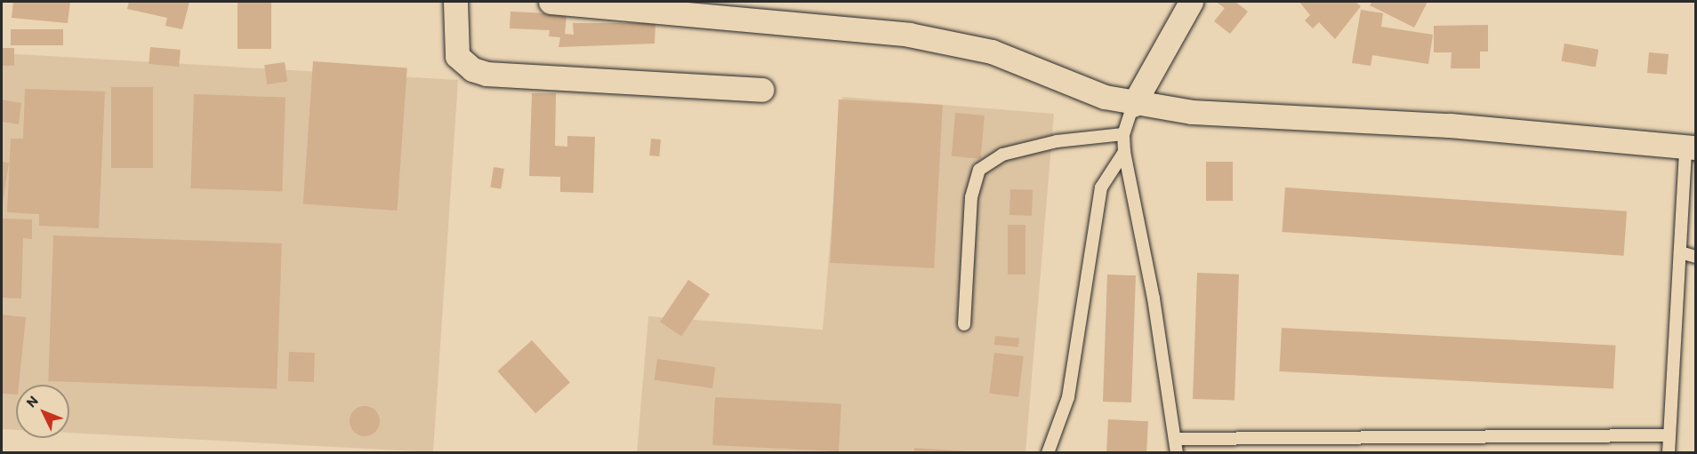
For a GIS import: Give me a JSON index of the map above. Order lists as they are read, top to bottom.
{
  "north": "top left"
}
